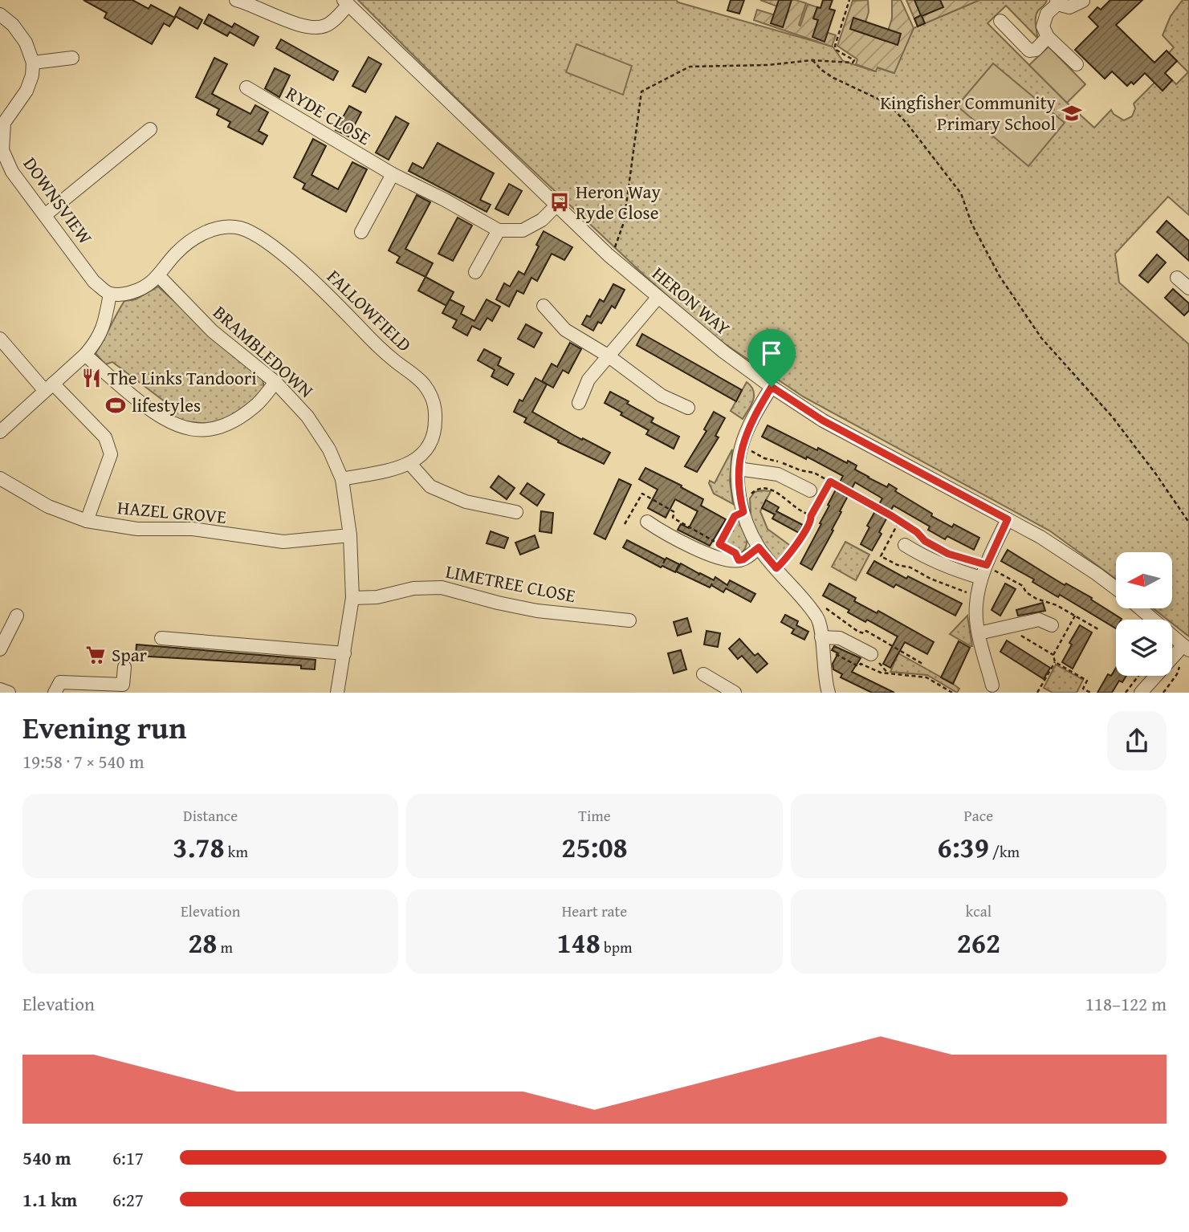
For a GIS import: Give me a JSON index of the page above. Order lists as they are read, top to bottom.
{
  "streets": {
    "street": [
      "RYDE CLOSE",
      "DOWNSVIEW",
      "HERON WAY",
      "FALLOWFIELD",
      "BRAMBLEDOWN",
      "HAZEL GROVE",
      "LIMETREE CLOSE"
    ]
  },
  "crossings": [
    ["FALLOWFIELD", "BRAMBLEDOWN"],
    ["BRAMBLEDOWN", "HAZEL GROVE"],
    ["BRAMBLEDOWN", "LIMETREE CLOSE"]
  ],
  "places": {
    "school or university": ["Kingfisher Community Primary School"],
    "bus stop": ["Heron Way Ryde Close"],
    "restaurant": ["The Links Tandoori"],
    "sports": ["lifestyles"],
    "supermarket": ["Spar"]
  },
  "north": "left",
  "page": {
    "heading": ["Evening run", "19:58 · 7 × 540 m"],
    "stats": [
      ["Distance", "3.78 km"],
      ["Time", "25:08"],
      ["Pace", "6:39 /km"],
      ["Elevation", "28 m"],
      ["Heart rate", "148 bpm"],
      ["kcal", "262"]
    ],
    "chart": ["Elevation", "118–122 m"],
    "list": [
      {
        "name": "540 m",
        "note": "6:17"
      },
      {
        "name": "1.1 km",
        "note": "6:27"
      }
    ]
  }
}
